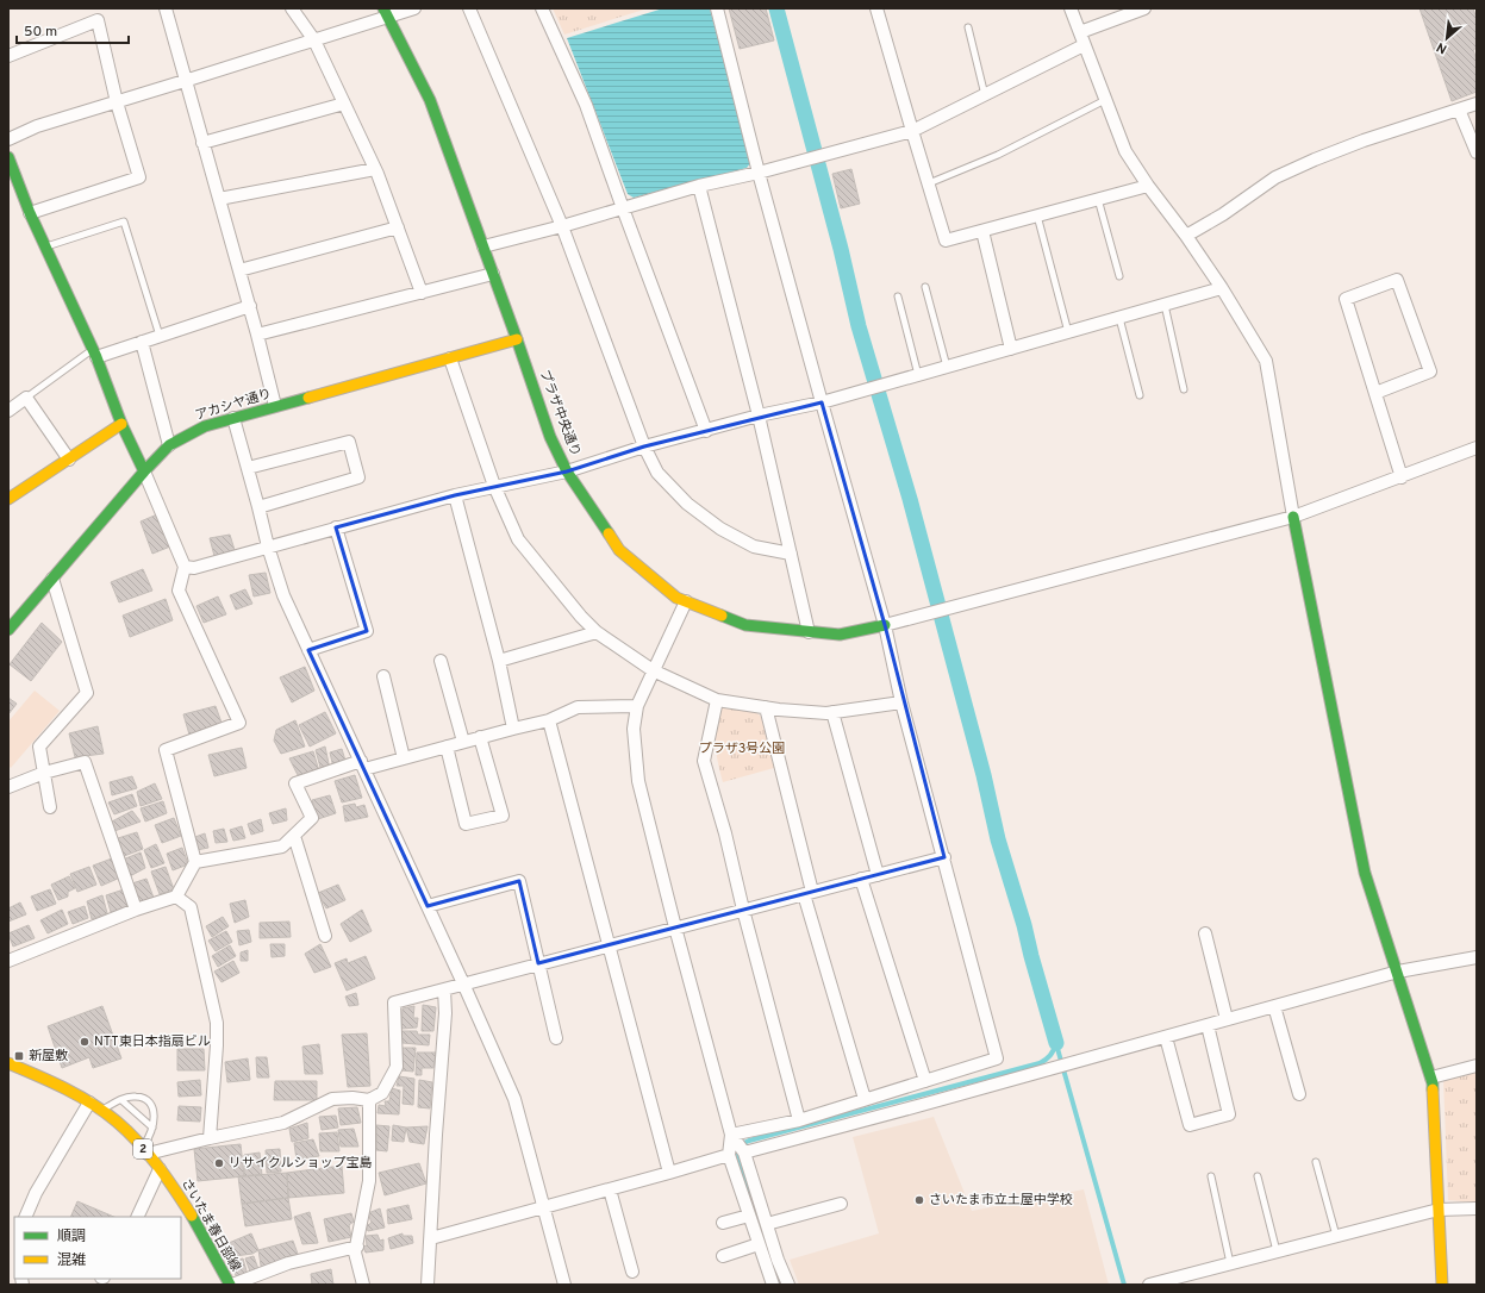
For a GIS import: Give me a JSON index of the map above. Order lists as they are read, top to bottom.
{
  "streets": {
    "street": [
      "アカシヤ通り",
      "プラザ中央通り",
      "2",
      "さいたま春日部線"
    ]
  },
  "crossings": [
    ["アカシヤ通り", "プラザ中央通り"]
  ],
  "parks": ["プラザ3号公園"],
  "places": {
    "other": ["NTT東日本指扇ビル", "リサイクルショップ宝島", "さいたま市立土屋中学校"],
    "transit": ["新屋敷"]
  },
  "legend": ["順調", "混雑"],
  "scale_bar": "50 m",
  "north": "bottom left"
}
